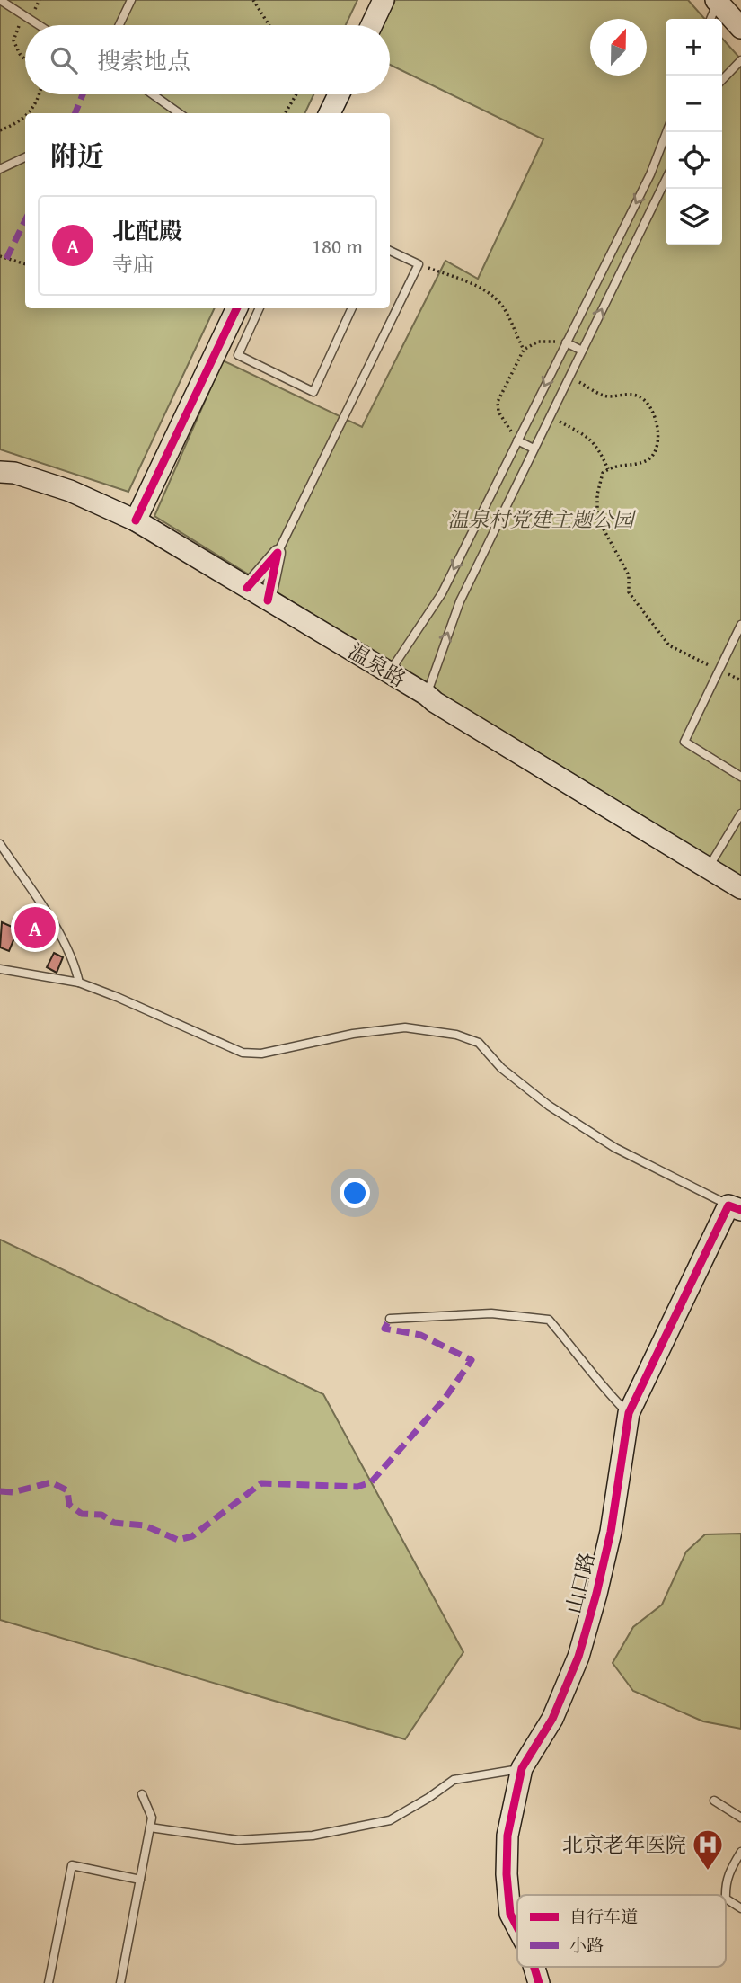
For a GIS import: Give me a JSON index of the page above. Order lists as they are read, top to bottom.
{
  "streets": {
    "street": ["温泉路", "山口路"]
  },
  "parks": ["温泉村党建主题公园"],
  "places": {
    "hospital": ["北京老年医院"]
  },
  "legend": ["自行车道", "小路"],
  "north": "top",
  "page": {
    "map_buttons": ["+", "−"],
    "search": "搜索地点",
    "heading": "附近",
    "list": [
      {
        "mark": "A",
        "name": "北配殿",
        "note": "寺庙",
        "value": "180 m"
      }
    ],
    "pins": "A"
  }
}
